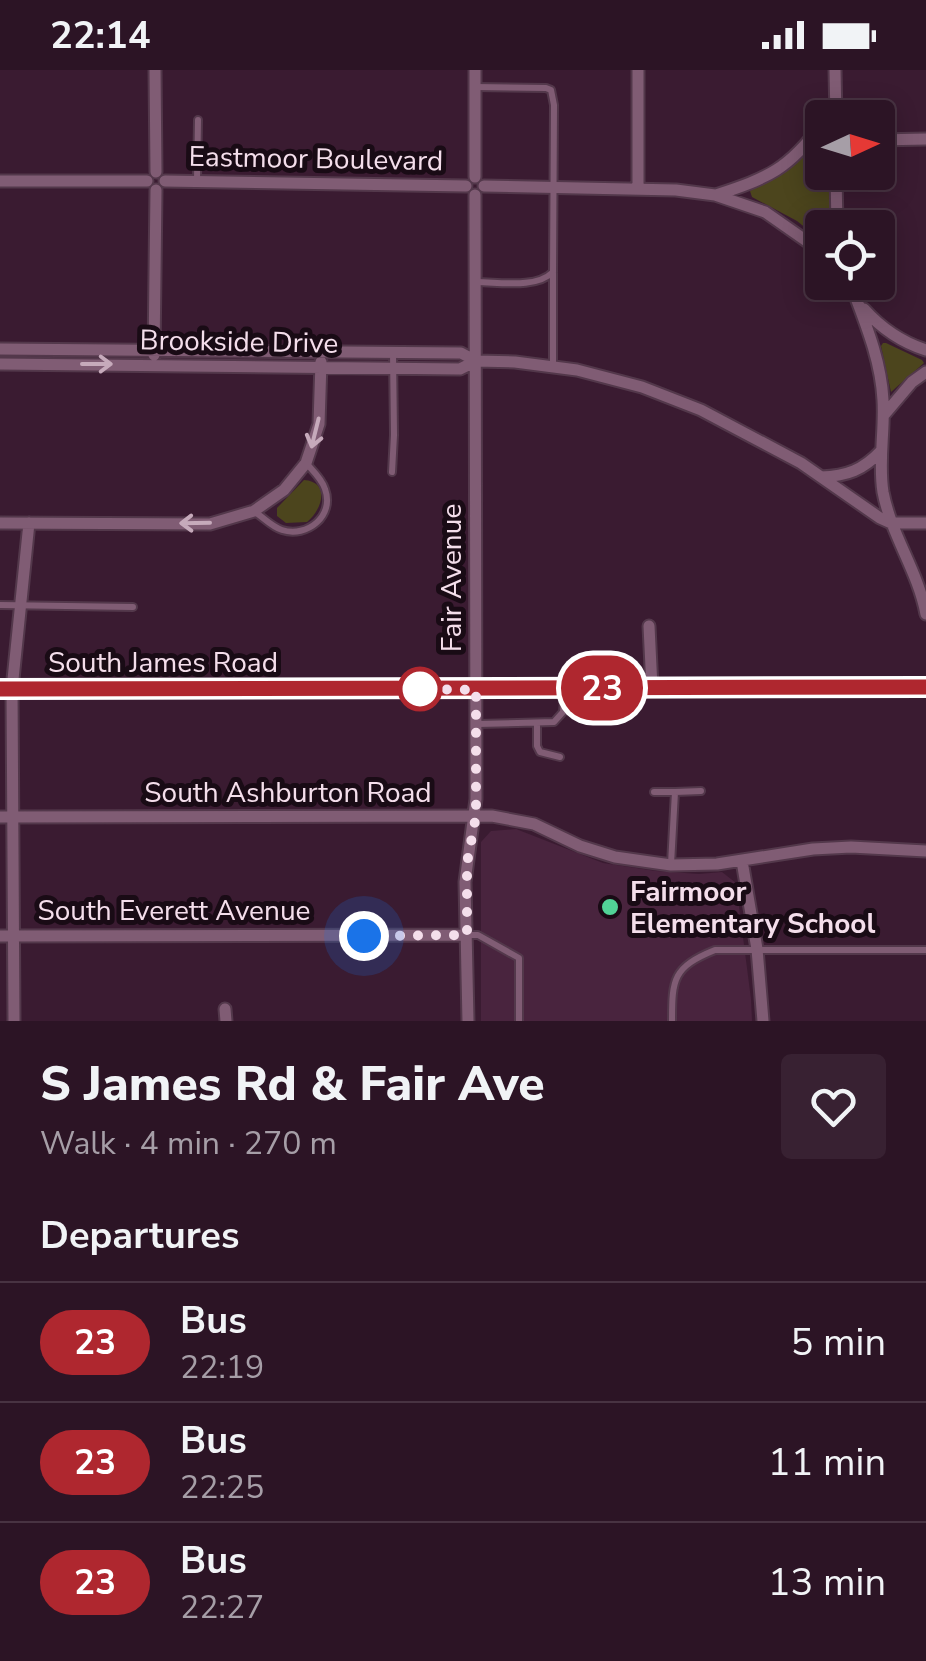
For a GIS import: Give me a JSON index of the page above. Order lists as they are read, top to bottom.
{
  "streets": {
    "main road": ["South James Road"],
    "street": [
      "Eastmoor Boulevard",
      "Brookside Drive",
      "Fair Avenue",
      "South Ashburton Road",
      "South Everett Avenue"
    ]
  },
  "crossings": [
    ["Eastmoor Boulevard", "Fair Avenue"],
    ["Brookside Drive", "Fair Avenue"],
    ["Fair Avenue", "South James Road"],
    ["Fair Avenue", "South Ashburton Road"],
    ["Fair Avenue", "South Everett Avenue"]
  ],
  "places": ["Fairmoor Elementary School"],
  "lines": ["bus line 23"],
  "north": "right",
  "page": {
    "status": "22:14",
    "on_map": "23",
    "heading": [
      ["S James Rd & Fair Ave", "Walk · 4 min · 270 m"],
      "Departures"
    ],
    "list": [
      {
        "mark": "23",
        "name": "Bus",
        "note": "22:19",
        "value": "5 min"
      },
      {
        "mark": "23",
        "name": "Bus",
        "note": "22:25",
        "value": "11 min"
      },
      {
        "mark": "23",
        "name": "Bus",
        "note": "22:27",
        "value": "13 min"
      }
    ]
  }
}
